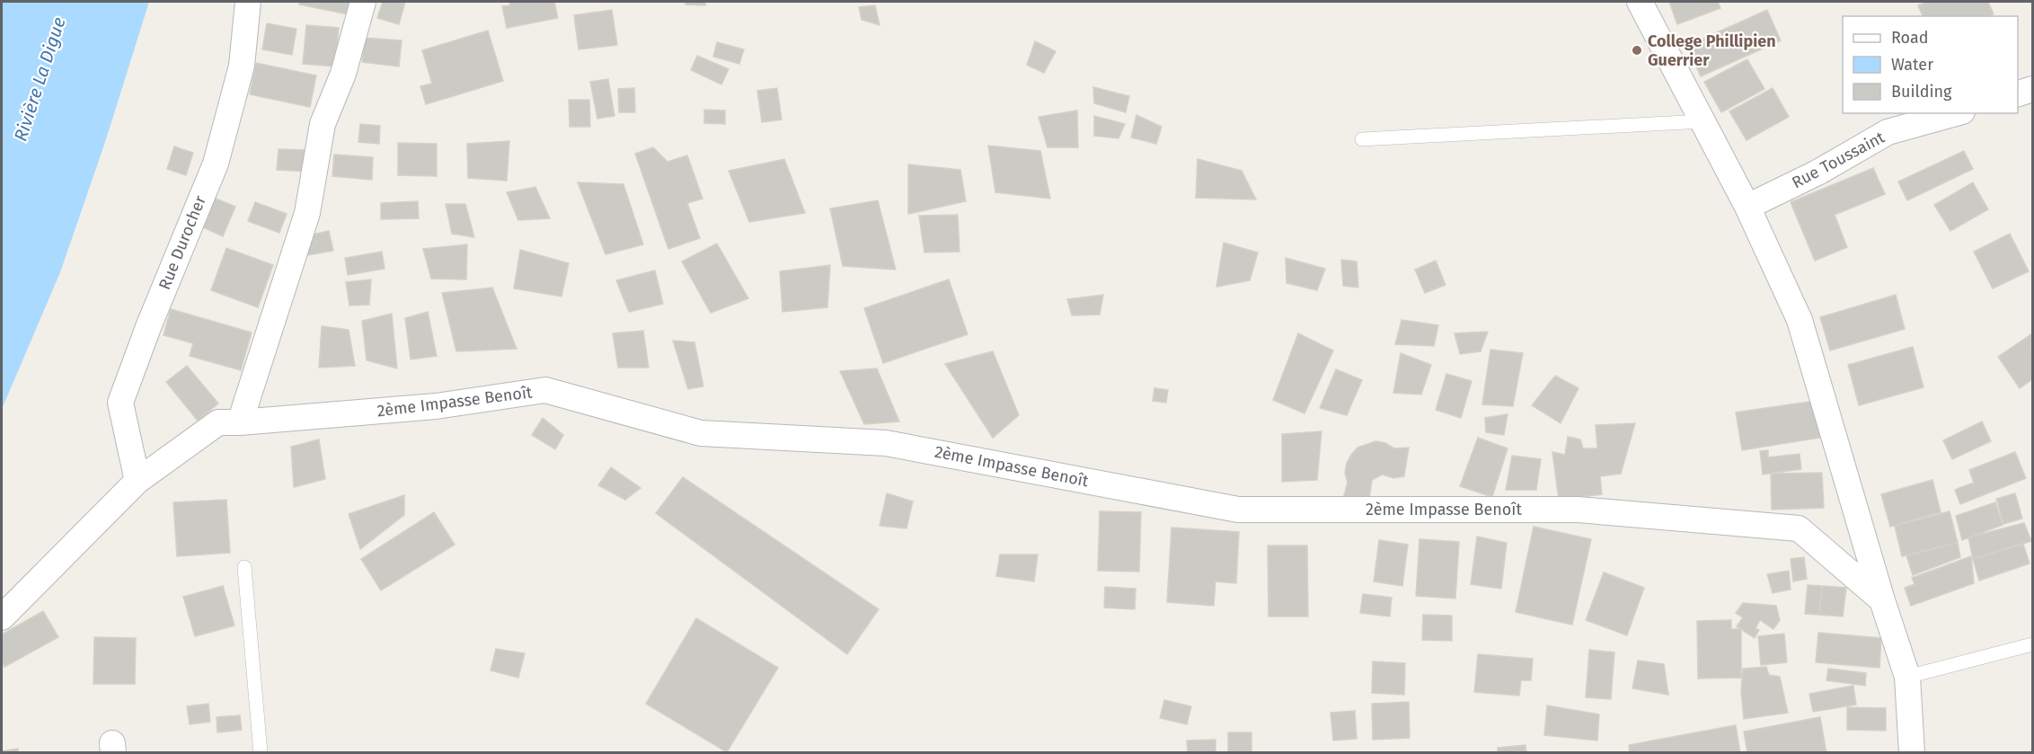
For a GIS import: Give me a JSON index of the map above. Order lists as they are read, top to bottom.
{
  "streets": {
    "street": ["Rue Toussaint", "Rue Durocher", "2ème Impasse Benoît"]
  },
  "crossings": [
    ["Rue Durocher", "2ème Impasse Benoît"]
  ],
  "water": ["Rivière La Digue"],
  "places": ["College Phillipien Guerrier"],
  "legend": ["Road", "Water", "Building"]
}
